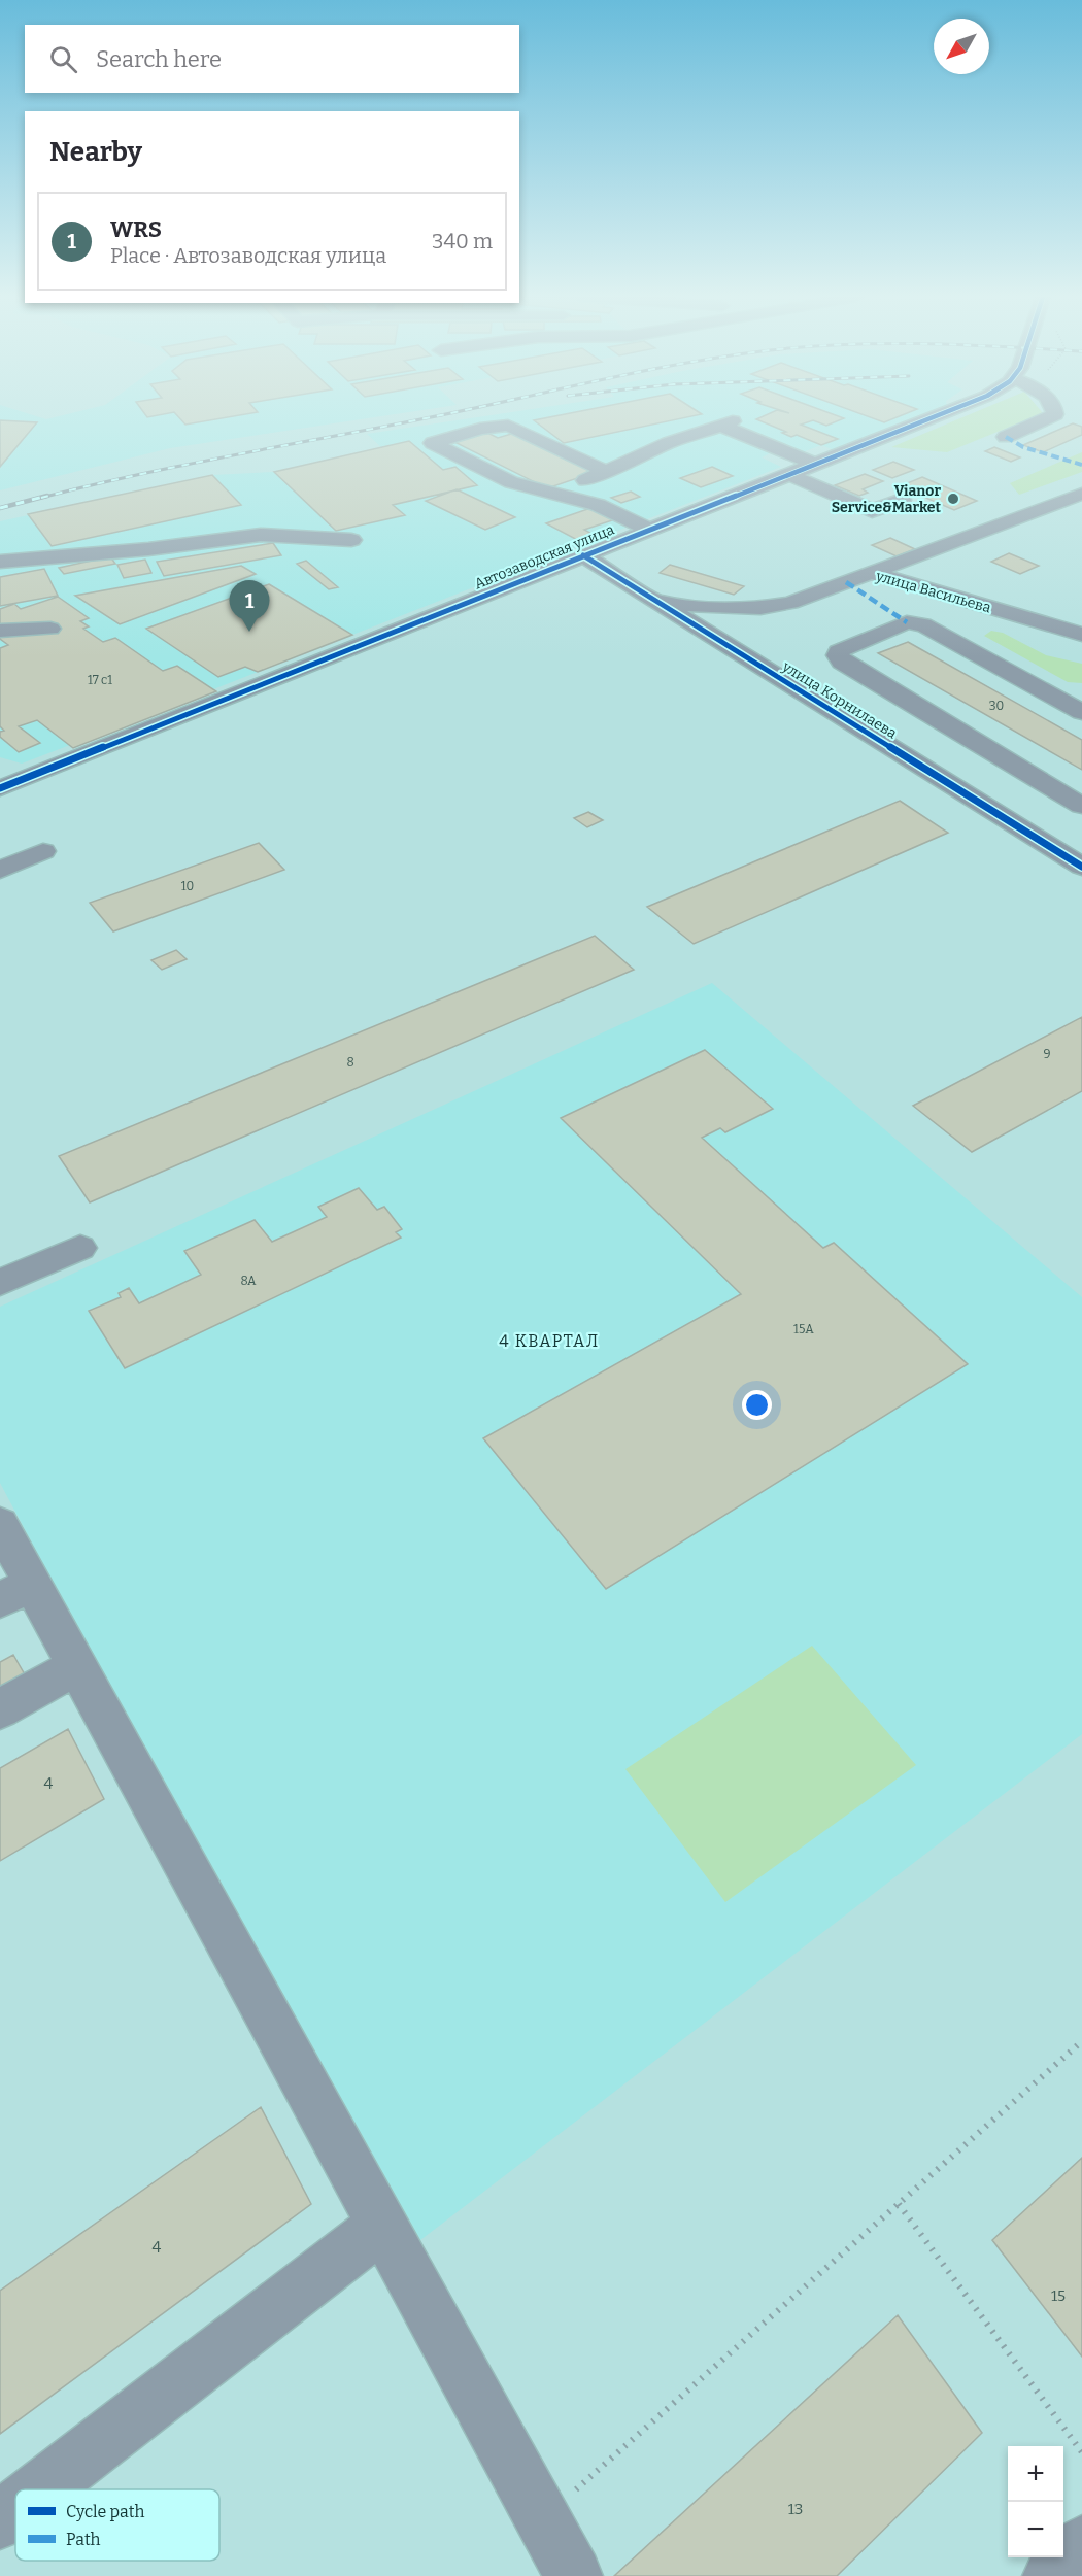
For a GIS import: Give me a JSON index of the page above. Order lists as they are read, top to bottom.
{
  "streets": {
    "street": ["Автозаводская улица", "улица Васильева", "улица Корнилаева"]
  },
  "crossings": [
    ["Автозаводская улица", "улица Корнилаева"],
    ["улица Васильева", "улица Корнилаева"]
  ],
  "districts": ["4 КВАРТАЛ"],
  "places": ["Vianor Service&Market"],
  "house_numbers": [
    "17 с1",
    "30",
    "10",
    "9",
    "8",
    "8А",
    "15А",
    "4",
    "4",
    "15",
    "13"
  ],
  "legend": ["Cycle path", "Path"],
  "north": "bottom left",
  "page": {
    "search": "Search here",
    "heading": "Nearby",
    "list": [
      {
        "mark": "1",
        "name": "WRS",
        "note": "Place · Автозаводская улица",
        "value": "340 m"
      }
    ],
    "pins": "1",
    "map_buttons": ["+", "−"]
  }
}
